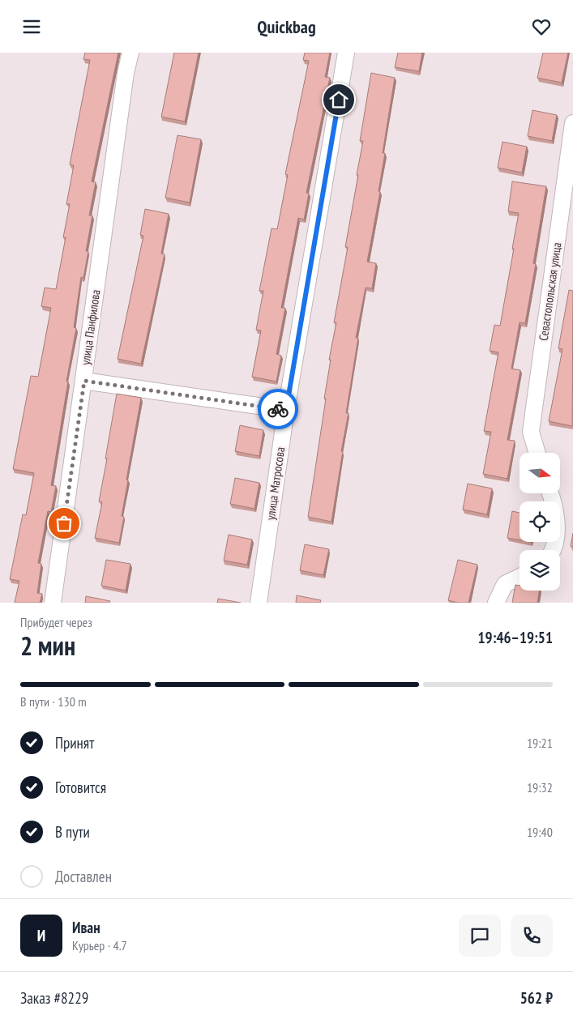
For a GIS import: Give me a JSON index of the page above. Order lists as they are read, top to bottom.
{
  "streets": {
    "street": ["Севастопольская улица", "улица Панфилова", "улица Матросова"]
  },
  "north": "right",
  "page": {
    "header": "Quickbag",
    "heading": ["2 мин", "Прибудет через", "19:46–19:51"],
    "panel": [
      "Иван",
      "Курьер · 4.7",
      "Заказ #8229",
      "562 ₽"
    ],
    "bar": "В пути · 130 m",
    "list": [
      ["Принят", "19:21"],
      ["Готовится", "19:32"],
      ["В пути", "19:40"],
      "Доставлен"
    ],
    "round": "И"
  }
}
